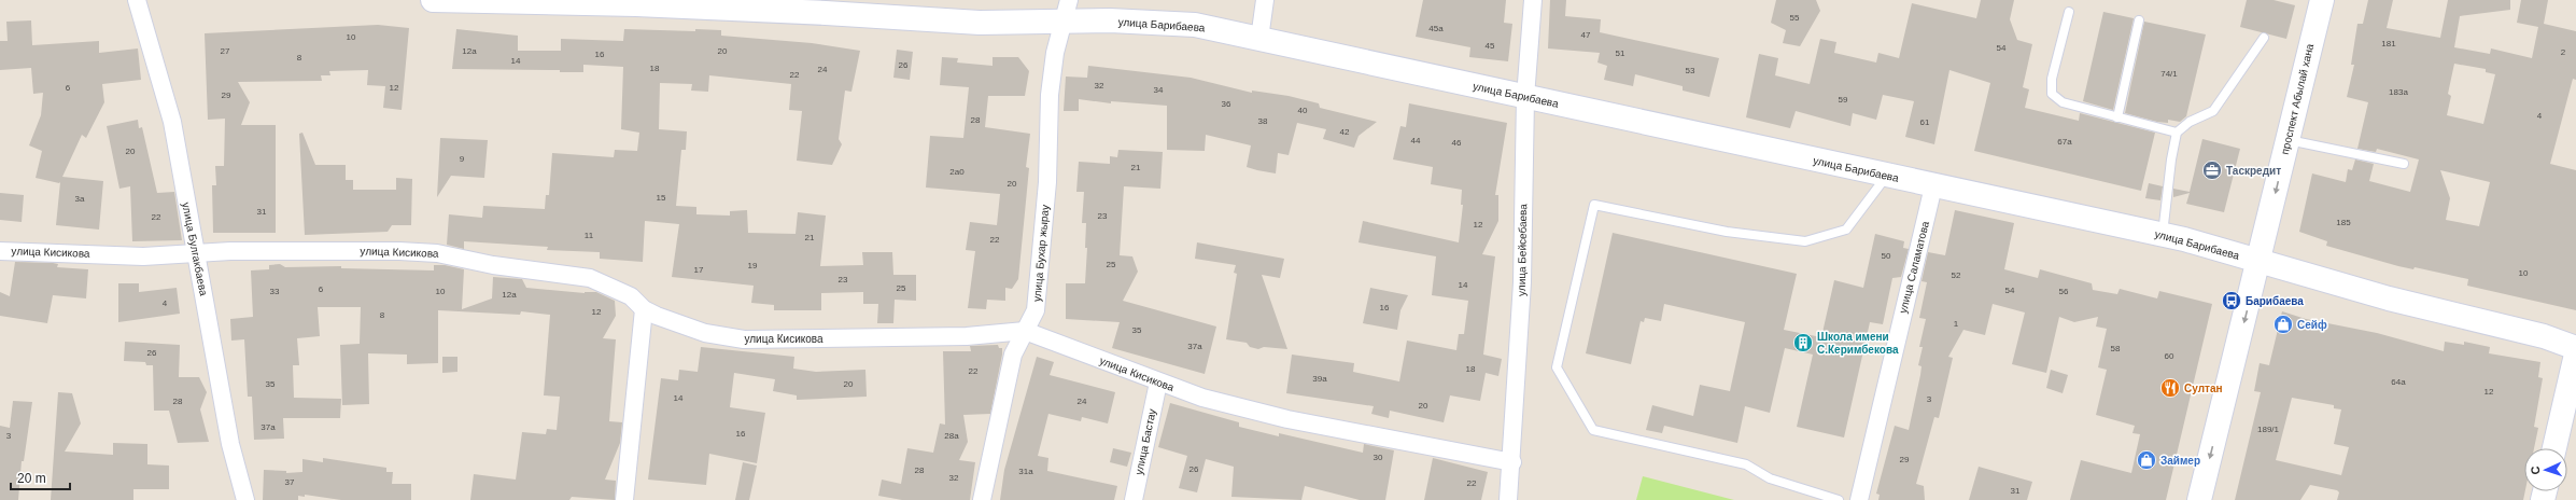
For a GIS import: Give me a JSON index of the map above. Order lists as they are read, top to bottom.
{
  "streets": {
    "street": [
      "улица Барибаева",
      "проспект Абылай хана",
      "улица Булгакбаева",
      "улица Бейсебаева",
      "улица Кисикова",
      "улица Бухар жырау",
      "улица Саламатова",
      "улица Бастау"
    ]
  },
  "crossings": [
    ["улица Барибаева", "проспект Абылай хана"],
    ["улица Барибаева", "улица Бейсебаева"],
    ["улица Барибаева", "улица Бухар жырау"],
    ["улица Барибаева", "улица Саламатова"],
    ["улица Булгакбаева", "улица Кисикова"],
    ["улица Бейсебаева", "улица Кисикова"],
    ["улица Кисикова", "улица Бухар жырау"],
    ["улица Кисикова", "улица Бастау"]
  ],
  "one_way": ["проспект Абылай хана"],
  "places": {
    "office": ["Таскредит"],
    "bus stop": ["Барибаева"],
    "shop": ["Сейф", "Займер"],
    "building": ["Школа имени С.Керимбекова"],
    "restaurant": ["Султан"]
  },
  "house_numbers": [
    "55",
    "45а",
    "47",
    "10",
    "181",
    "45",
    "54",
    "27",
    "12а",
    "20",
    "2",
    "51",
    "16",
    "8",
    "14",
    "26",
    "18",
    "24",
    "53",
    "74/1",
    "22",
    "32",
    "6",
    "12",
    "34",
    "183а",
    "29",
    "59",
    "36",
    "40",
    "4",
    "28",
    "38",
    "61",
    "42",
    "44",
    "67а",
    "46",
    "20",
    "9",
    "21",
    "2а0",
    "20",
    "15",
    "3а",
    "31",
    "23",
    "22",
    "185",
    "12",
    "11",
    "21",
    "22",
    "50",
    "25",
    "19",
    "17",
    "10",
    "52",
    "23",
    "14",
    "25",
    "6",
    "54",
    "33",
    "10",
    "56",
    "12а",
    "4",
    "16",
    "12",
    "8",
    "1",
    "35",
    "37а",
    "58",
    "26",
    "60",
    "18",
    "22",
    "39а",
    "64а",
    "35",
    "20",
    "12",
    "14",
    "3",
    "28",
    "24",
    "20",
    "37а",
    "189/1",
    "16",
    "3",
    "28а",
    "30",
    "29",
    "26",
    "28",
    "31а",
    "32",
    "37",
    "22",
    "31"
  ],
  "scale_bar": "20 m",
  "north": "left"
}
